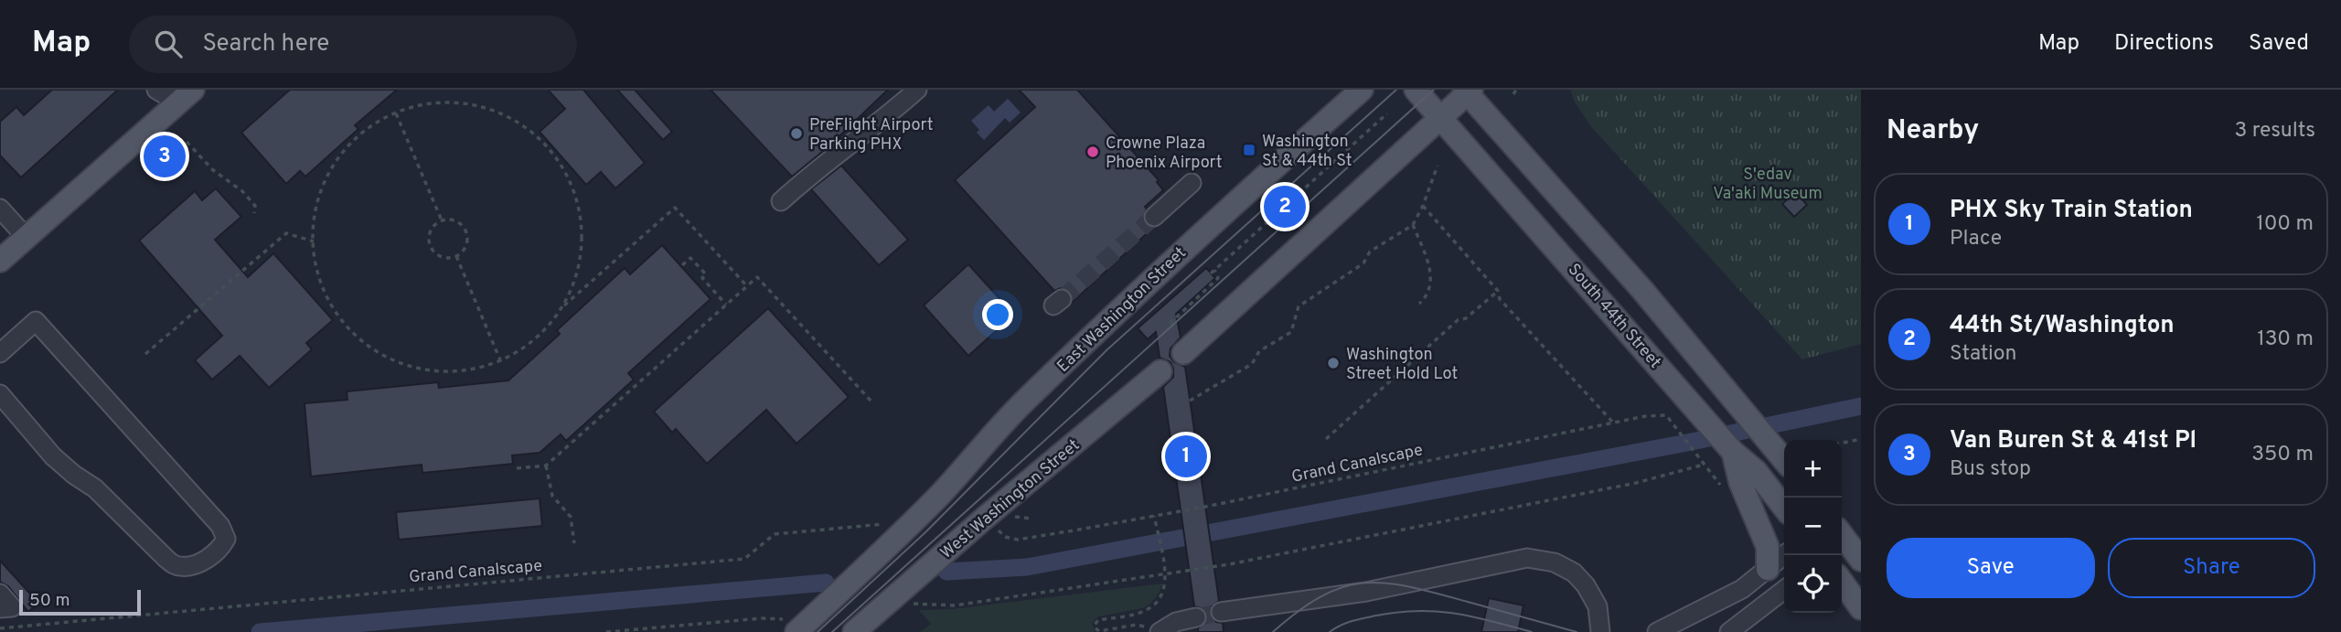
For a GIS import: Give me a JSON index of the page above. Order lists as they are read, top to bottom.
{
  "streets": {
    "main road": ["East Washington Street", "South 44th Street", "West Washington Street"],
    "path": ["Grand Canalscape"]
  },
  "crossings": [
    ["East Washington Street", "Grand Canalscape"]
  ],
  "parks": ["S'edav Va'aki Museum"],
  "places": {
    "other": ["PreFlight Airport Parking PHX", "Crowne Plaza Phoenix Airport", "Washington Street Hold Lot"],
    "transit": ["Washington St & 44th St"]
  },
  "scale_bar": "50 m",
  "page": {
    "header": "Map",
    "search": "Search here",
    "nav": ["Map", "Directions", "Saved"],
    "heading": ["Nearby", "3 results"],
    "pins": ["3", "2", "1"],
    "list": [
      {
        "mark": "1",
        "name": "PHX Sky Train Station",
        "note": "Place",
        "value": "100 m"
      },
      {
        "mark": "2",
        "name": "44th St/Washington",
        "note": "Station",
        "value": "130 m"
      },
      {
        "mark": "3",
        "name": "Van Buren St & 41st Pl",
        "note": "Bus stop",
        "value": "350 m"
      }
    ],
    "map_buttons": ["+", "−"],
    "buttons": ["Save", "Share"],
    "scale": "50 m"
  }
}
